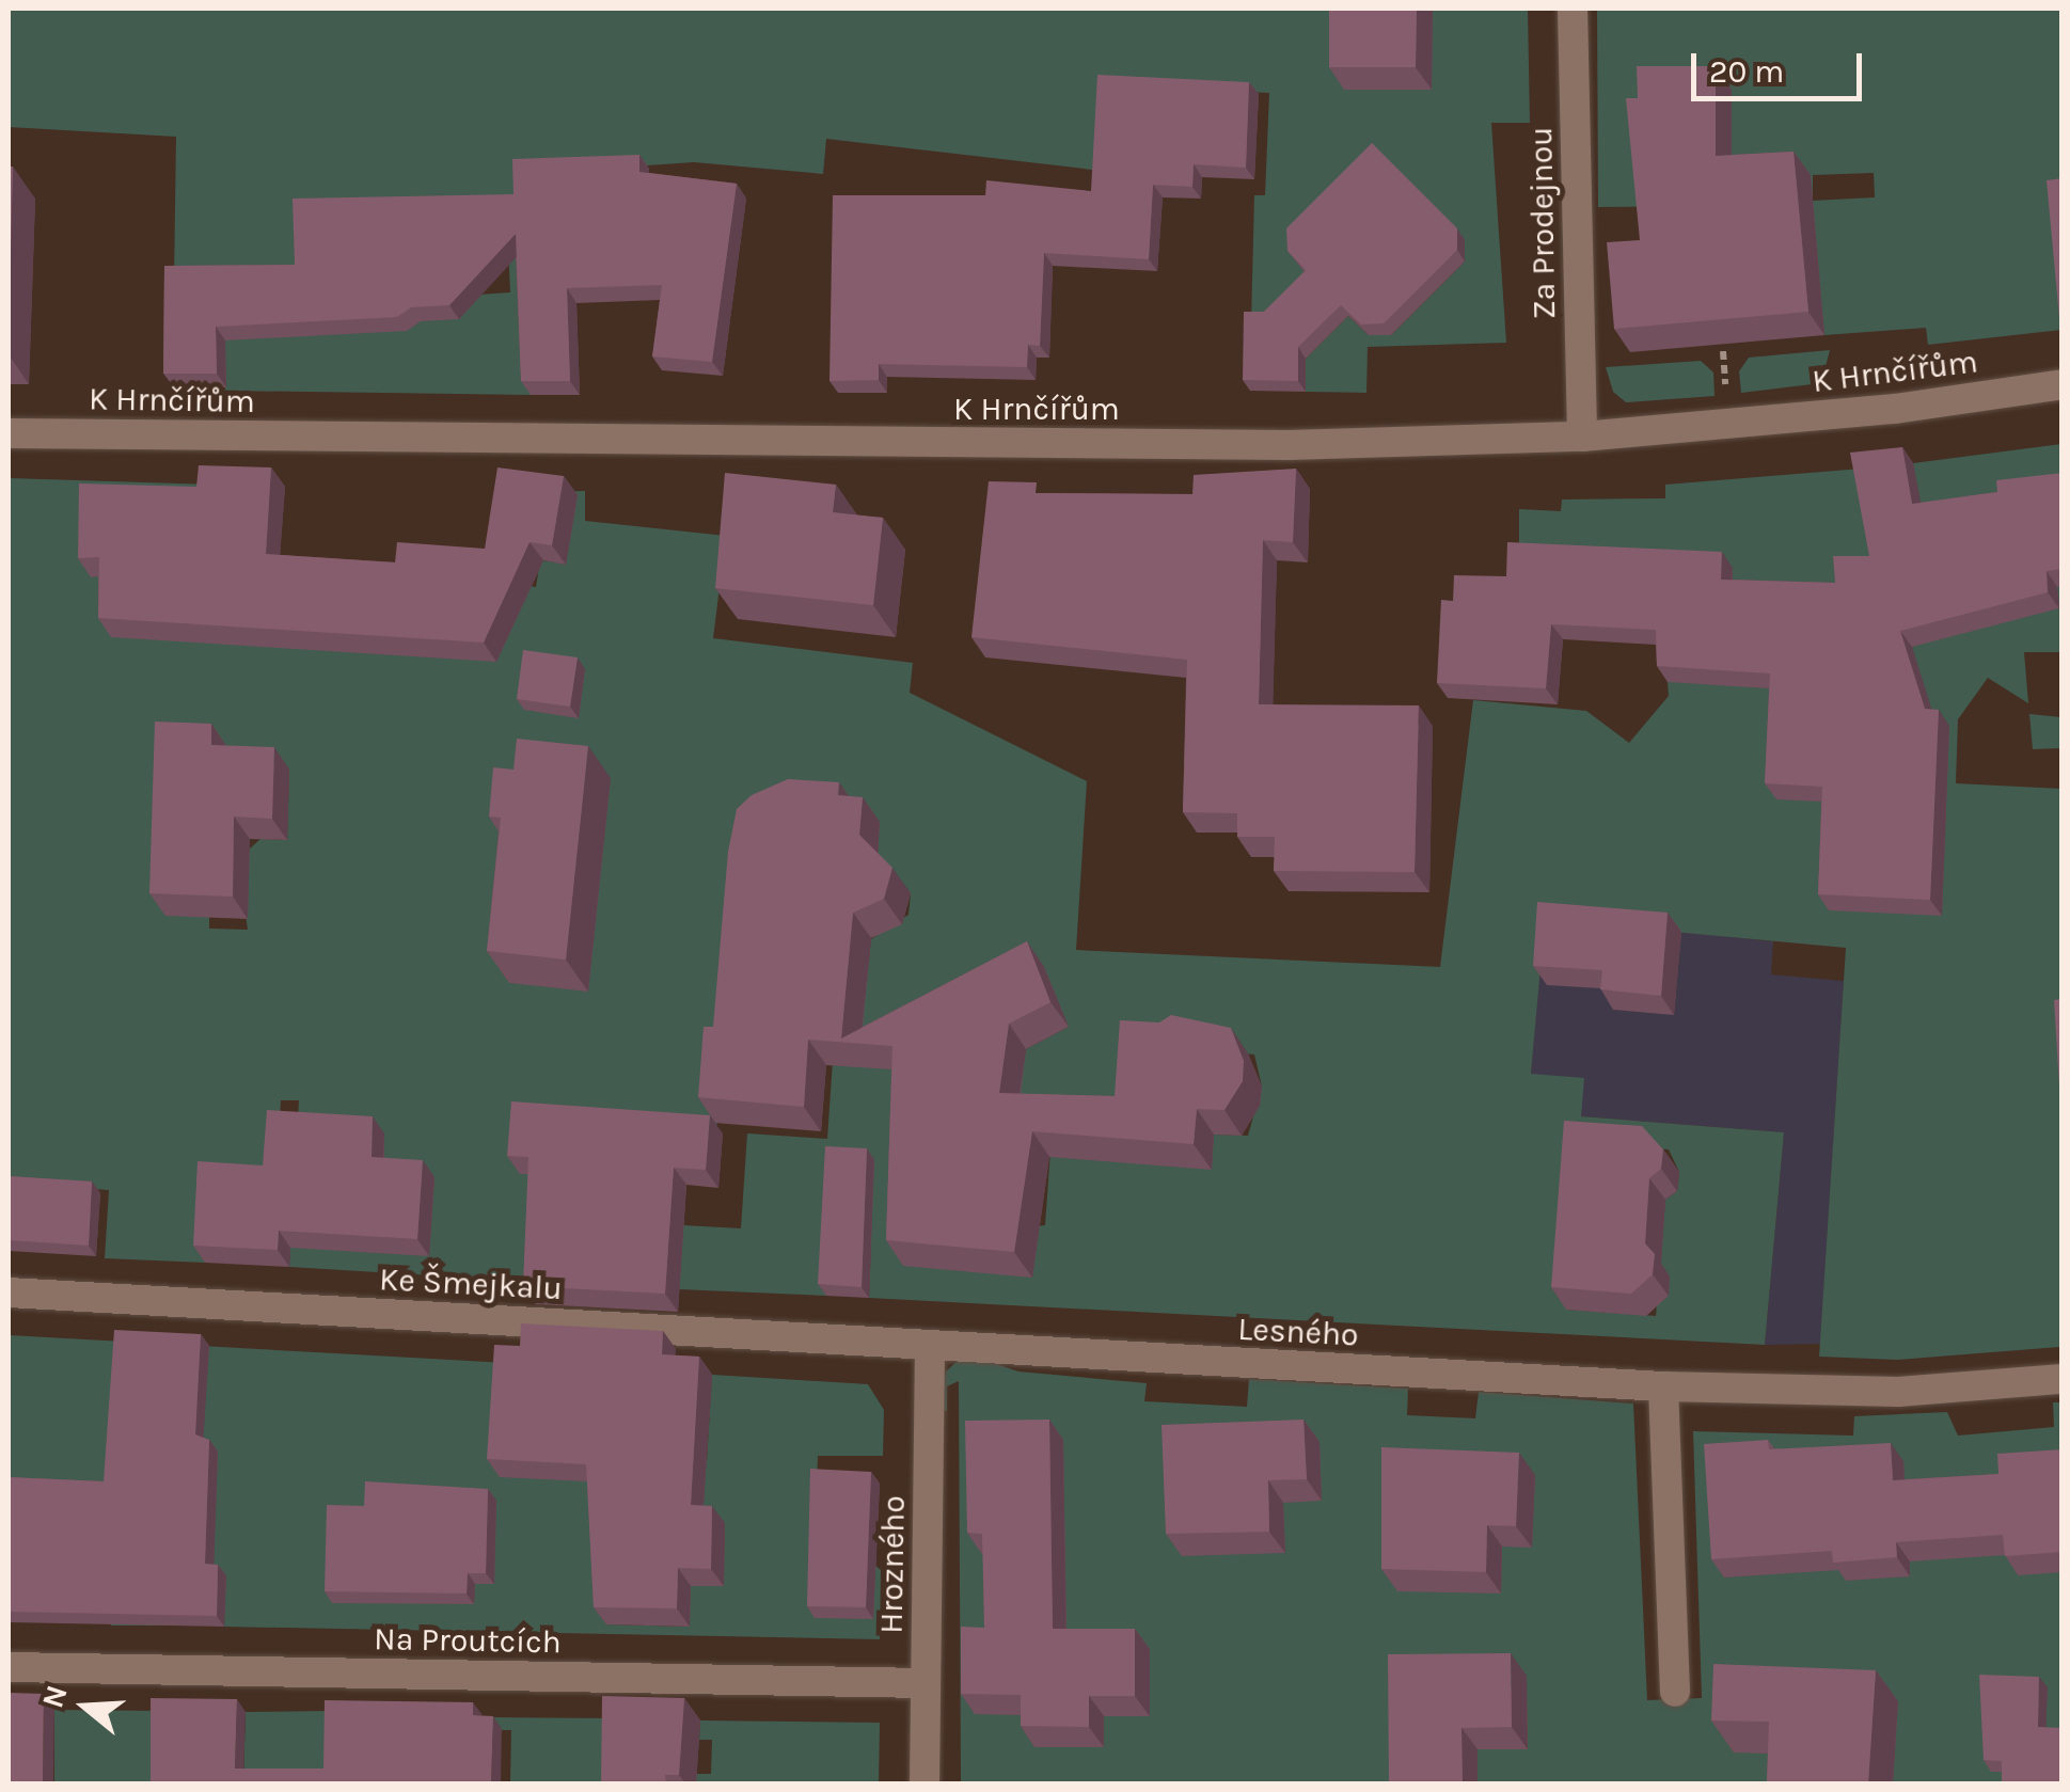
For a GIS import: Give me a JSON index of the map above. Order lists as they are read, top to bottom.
{
  "streets": {
    "street": [
      "Za Prodejnou",
      "K Hrnčířům",
      "Ke Šmejkalu",
      "Lesného",
      "Hrozného",
      "Na Proutcích"
    ]
  },
  "crossings": [
    ["Za Prodejnou", "K Hrnčířům"],
    ["Ke Šmejkalu", "Lesného"],
    ["Ke Šmejkalu", "Hrozného"],
    ["Lesného", "Hrozného"],
    ["Hrozného", "Na Proutcích"]
  ],
  "scale_bar": "20 m",
  "north": "left"
}
